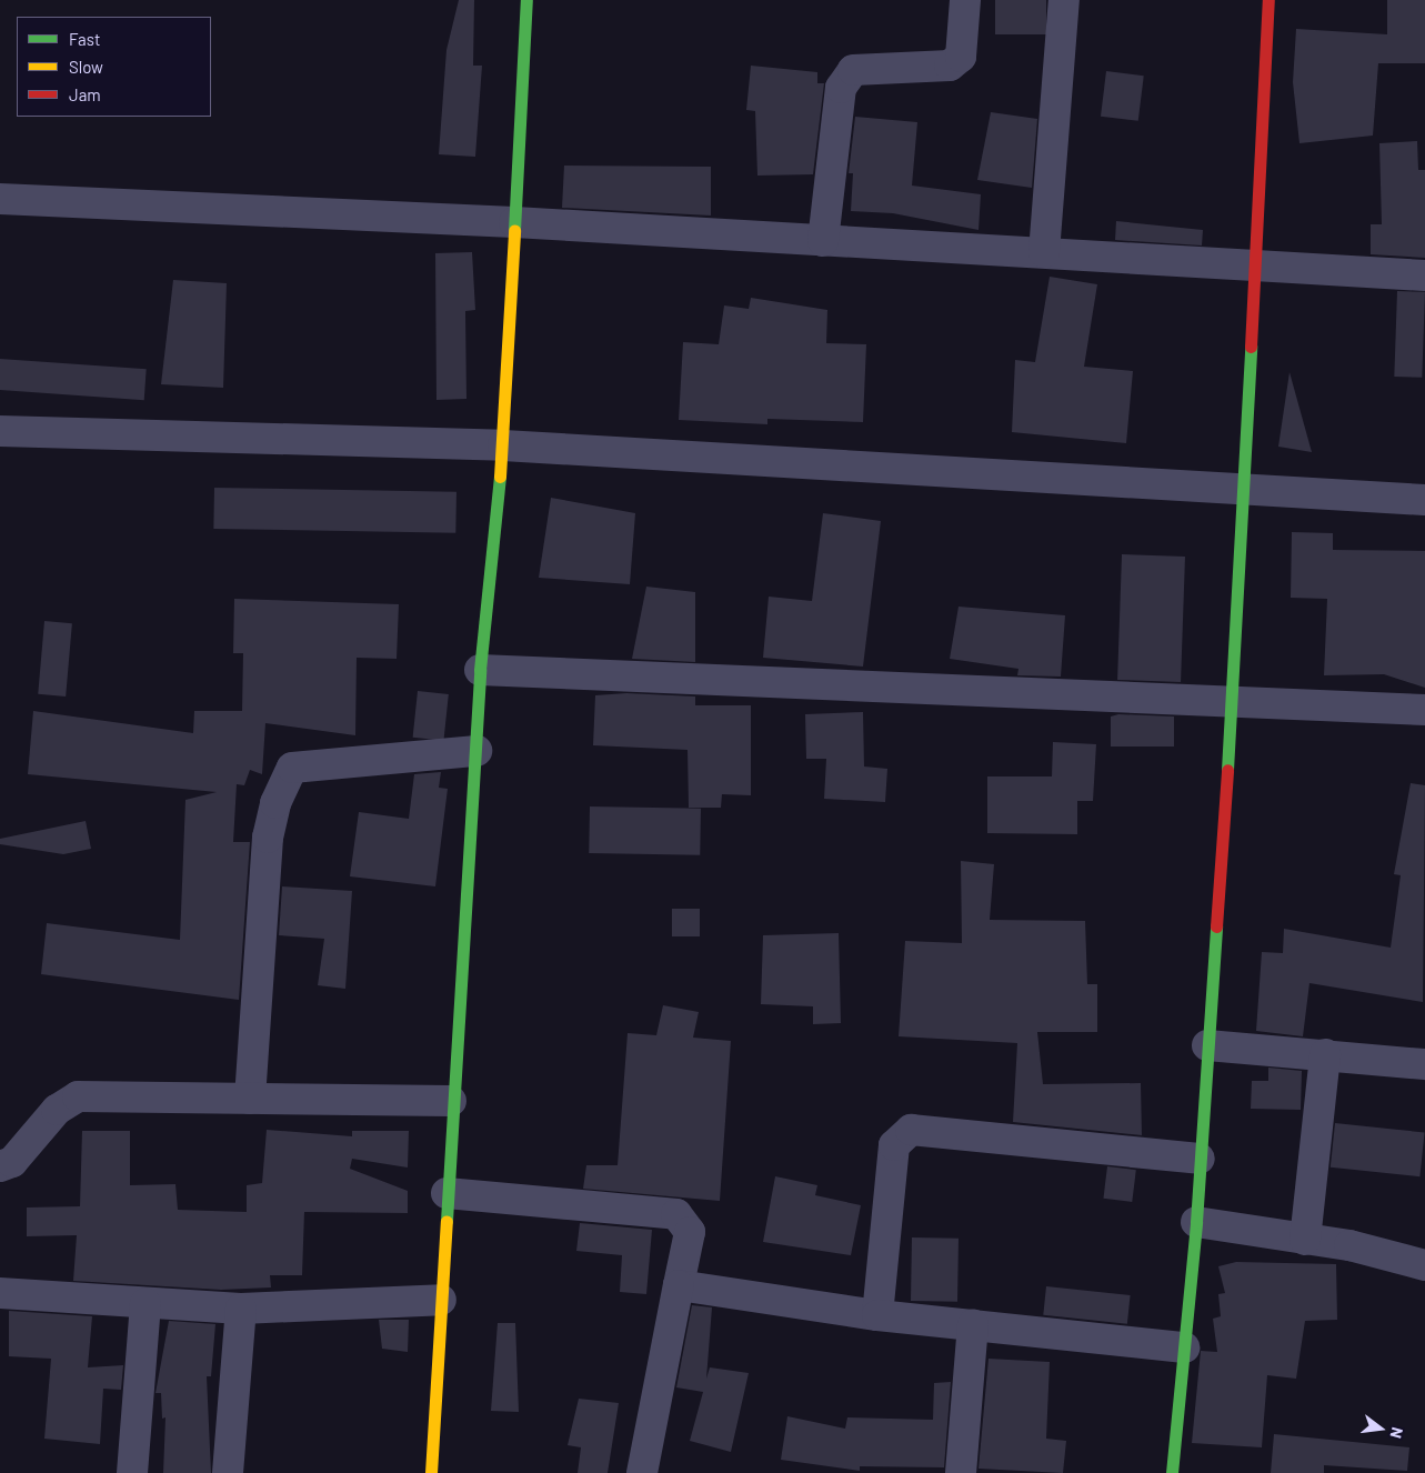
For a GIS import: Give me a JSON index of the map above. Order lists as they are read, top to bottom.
{
  "legend": ["Fast", "Slow", "Jam"],
  "north": "right"
}
